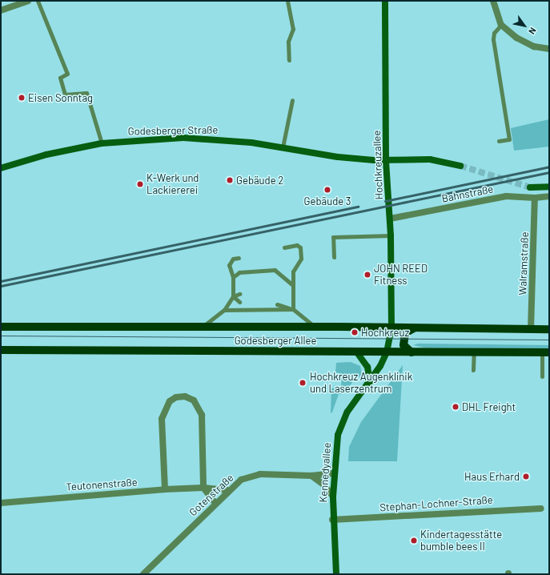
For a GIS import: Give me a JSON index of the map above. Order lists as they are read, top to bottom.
{
  "streets": {
    "main road": ["Godesberger Allee"],
    "street": [
      "Godesberger Straße",
      "Hochkreuzallee",
      "Bahnstraße",
      "Walramstraße",
      "Kennedyallee",
      "Teutonenstraße",
      "Gotenstraße",
      "Stephan-Lochner-Straße"
    ]
  },
  "crossings": [
    ["Godesberger Straße", "Hochkreuzallee"],
    ["Hochkreuzallee", "Bahnstraße"],
    ["Hochkreuzallee", "Godesberger Allee"],
    ["Hochkreuzallee", "Kennedyallee"],
    ["Bahnstraße", "Walramstraße"],
    ["Walramstraße", "Godesberger Allee"],
    ["Godesberger Allee", "Kennedyallee"],
    ["Kennedyallee", "Gotenstraße"],
    ["Kennedyallee", "Stephan-Lochner-Straße"],
    ["Teutonenstraße", "Gotenstraße"]
  ],
  "places": [
    "Eisen Sonntag",
    "Gebäude 2",
    "K-Werk und Lackiererei",
    "Gebäude 3",
    "JOHN REED Fitness",
    "Hochkreuz",
    "Hochkreuz Augenklinik und Laserzentrum",
    "DHL Freight",
    "Haus Erhard",
    "Kindertagesstätte bumble bees II"
  ],
  "north": "bottom right"
}
